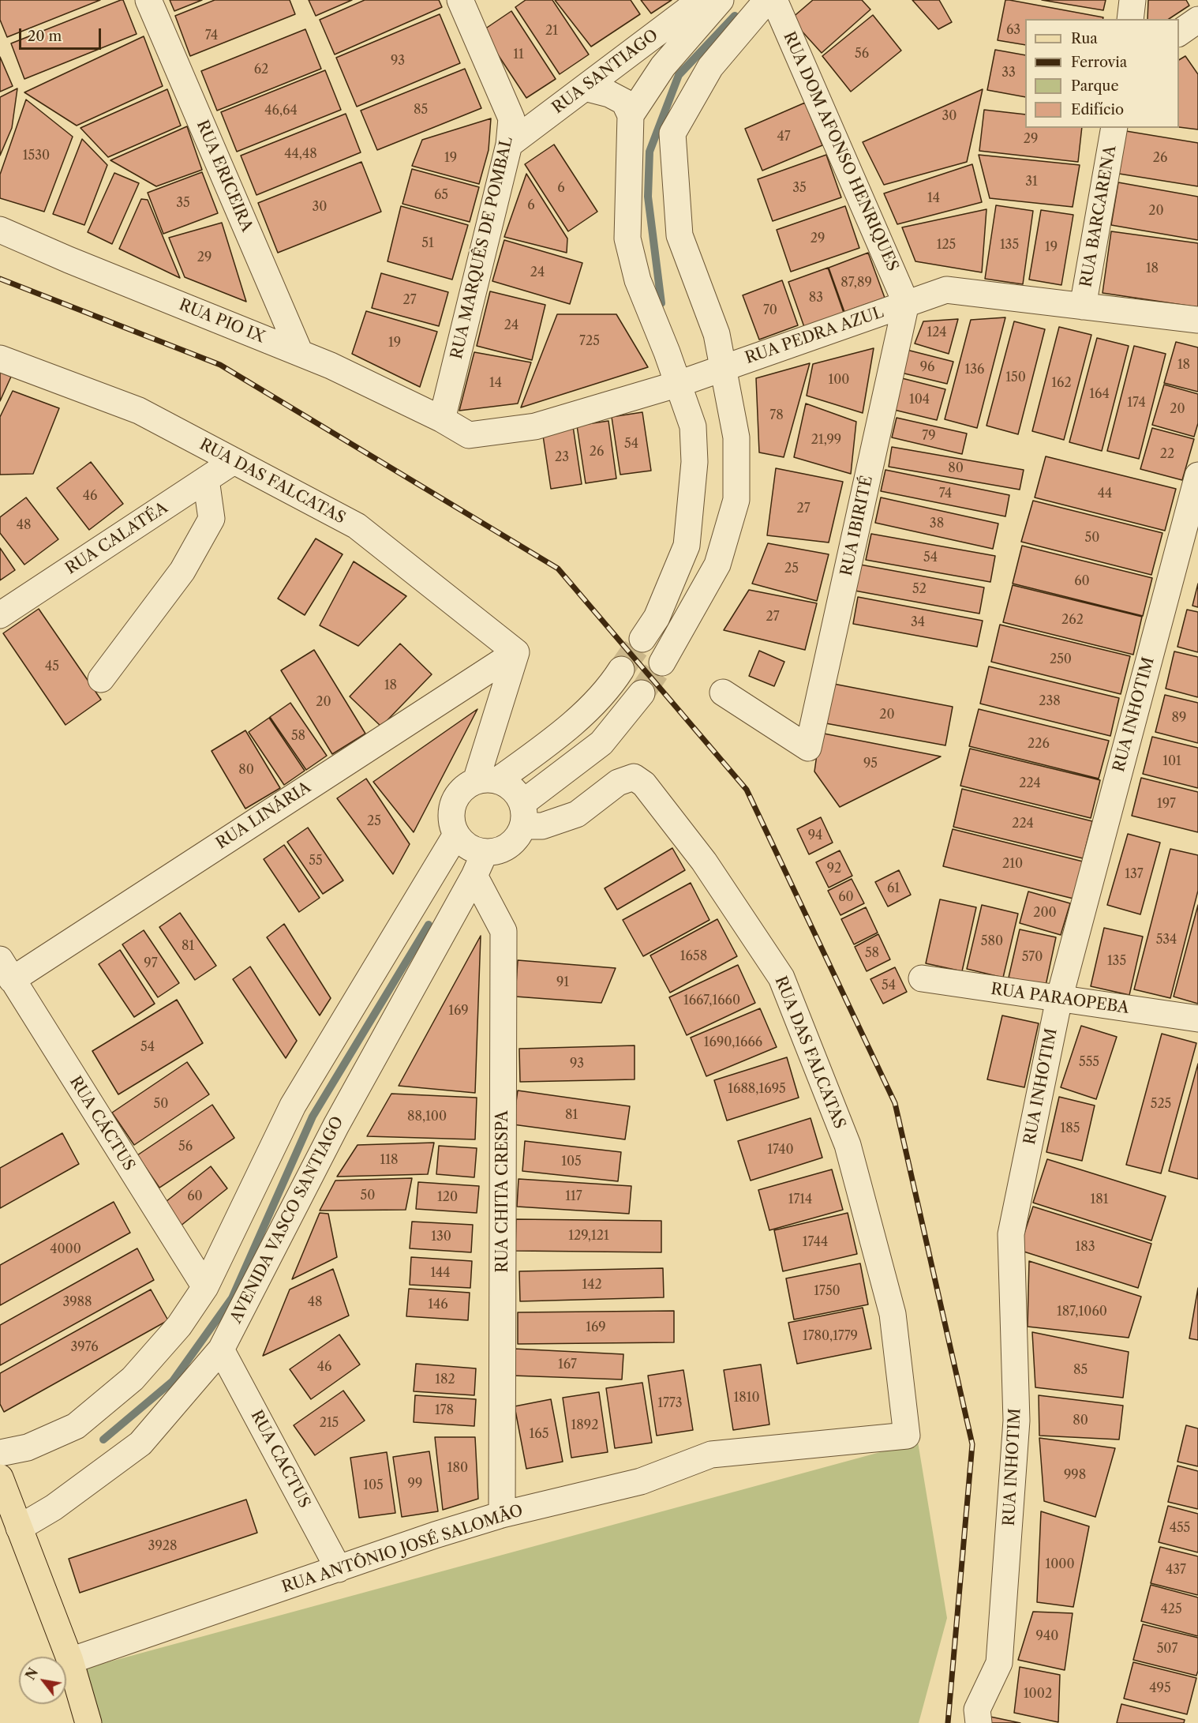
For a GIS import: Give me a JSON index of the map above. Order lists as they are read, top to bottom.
{
  "streets": {
    "street": [
      "RUA SANTIAGO",
      "RUA DOM AFONSO HENRIQUES",
      "RUA ERICEIRA",
      "RUA BARCARENA",
      "RUA MARQUÊS DE POMBAL",
      "RUA PIO IX",
      "RUA PEDRA AZUL",
      "RUA DAS FALCATAS",
      "RUA IBIRITÉ",
      "RUA CALATÉA",
      "RUA INHOTIM",
      "RUA LINÁRIA",
      "RUA PARAOPEBA",
      "RUA CÁCTUS",
      "RUA CHITA CRESPA",
      "AVENIDA VASCO SANTIAGO",
      "RUA CACTUS",
      "RUA ANTÔNIO JOSÉ SALOMÃO"
    ]
  },
  "crossings": [
    ["RUA SANTIAGO", "RUA MARQUÊS DE POMBAL"],
    ["RUA DOM AFONSO HENRIQUES", "RUA PEDRA AZUL"],
    ["RUA DOM AFONSO HENRIQUES", "RUA IBIRITÉ"],
    ["RUA ERICEIRA", "RUA PIO IX"],
    ["RUA BARCARENA", "RUA PEDRA AZUL"],
    ["RUA MARQUÊS DE POMBAL", "RUA PIO IX"],
    ["RUA MARQUÊS DE POMBAL", "RUA PEDRA AZUL"],
    ["RUA PIO IX", "RUA PEDRA AZUL"],
    ["RUA PEDRA AZUL", "RUA IBIRITÉ"],
    ["RUA DAS FALCATAS", "RUA CALATÉA"],
    ["RUA DAS FALCATAS", "RUA LINÁRIA"],
    ["RUA DAS FALCATAS", "RUA CHITA CRESPA"],
    ["RUA DAS FALCATAS", "AVENIDA VASCO SANTIAGO"],
    ["RUA DAS FALCATAS", "RUA ANTÔNIO JOSÉ SALOMÃO"],
    ["RUA INHOTIM", "RUA PARAOPEBA"],
    ["RUA LINÁRIA", "RUA CÁCTUS"],
    ["RUA CHITA CRESPA", "AVENIDA VASCO SANTIAGO"],
    ["RUA CHITA CRESPA", "RUA ANTÔNIO JOSÉ SALOMÃO"],
    ["AVENIDA VASCO SANTIAGO", "RUA CACTUS"],
    ["RUA CACTUS", "RUA ANTÔNIO JOSÉ SALOMÃO"]
  ],
  "house_numbers": [
    "63",
    "21",
    "74",
    "56",
    "11",
    "93",
    "62",
    "33",
    "85",
    "46,64",
    "30",
    "47",
    "29",
    "44,48",
    "1530",
    "19",
    "26",
    "31",
    "6",
    "35",
    "65",
    "14",
    "35",
    "6",
    "30",
    "20",
    "29",
    "51",
    "125",
    "135",
    "19",
    "29",
    "18",
    "24",
    "87,89",
    "83",
    "27",
    "70",
    "24",
    "124",
    "725",
    "19",
    "18",
    "96",
    "136",
    "150",
    "100",
    "14",
    "162",
    "164",
    "104",
    "174",
    "20",
    "78",
    "79",
    "21,99",
    "54",
    "26",
    "22",
    "23",
    "80",
    "74",
    "44",
    "46",
    "27",
    "38",
    "48",
    "50",
    "54",
    "25",
    "60",
    "52",
    "27",
    "262",
    "34",
    "250",
    "45",
    "18",
    "238",
    "20",
    "20",
    "89",
    "58",
    "226",
    "101",
    "95",
    "80",
    "224",
    "197",
    "25",
    "224",
    "94",
    "55",
    "210",
    "92",
    "137",
    "61",
    "60",
    "200",
    "534",
    "580",
    "81",
    "58",
    "1658",
    "570",
    "135",
    "97",
    "91",
    "54",
    "1667,1660",
    "169",
    "1690,1666",
    "54",
    "555",
    "93",
    "1688,1695",
    "50",
    "525",
    "81",
    "88,100",
    "185",
    "56",
    "1740",
    "118",
    "105",
    "50",
    "60",
    "117",
    "120",
    "1714",
    "181",
    "129,121",
    "130",
    "1744",
    "183",
    "4000",
    "144",
    "142",
    "1750",
    "3988",
    "48",
    "146",
    "187,1060",
    "169",
    "1780,1779",
    "3976",
    "167",
    "46",
    "85",
    "182",
    "1810",
    "1773",
    "178",
    "80",
    "215",
    "1892",
    "165",
    "180",
    "998",
    "99",
    "105",
    "455",
    "3928",
    "1000",
    "437",
    "425",
    "940",
    "507",
    "495",
    "1002"
  ],
  "legend": [
    "Rua",
    "Ferrovia",
    "Parque",
    "Edifício"
  ],
  "scale_bar": "20 m",
  "north": "top left"
}
